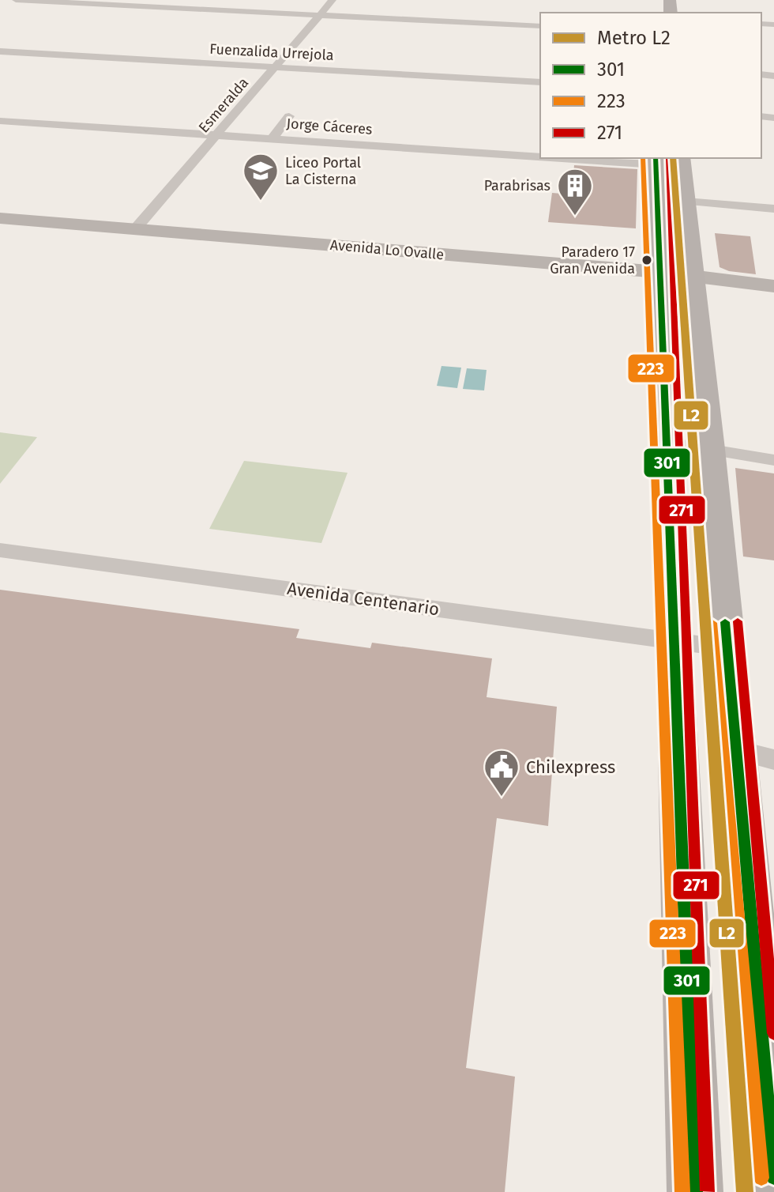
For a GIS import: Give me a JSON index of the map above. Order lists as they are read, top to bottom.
{
  "streets": {
    "main road": ["Avenida Lo Ovalle"],
    "street": [
      "Fuenzalida Urrejola",
      "Esmeralda",
      "Jorge Cáceres",
      "Avenida Centenario"
    ]
  },
  "crossings": [
    ["Fuenzalida Urrejola", "Esmeralda"],
    ["Esmeralda", "Jorge Cáceres"],
    ["Esmeralda", "Avenida Lo Ovalle"]
  ],
  "places": {
    "school or university": ["Liceo Portal La Cisterna"],
    "building": ["Parabrisas"],
    "other": ["Paradero 17 Gran Avenida"],
    "public building": ["Chilexpress"]
  },
  "lines": [
    "metro line L2",
    "transit line 301",
    "transit line 223",
    "transit line 271"
  ],
  "legend": [
    "Metro L2",
    "301",
    "223",
    "271"
  ]
}
